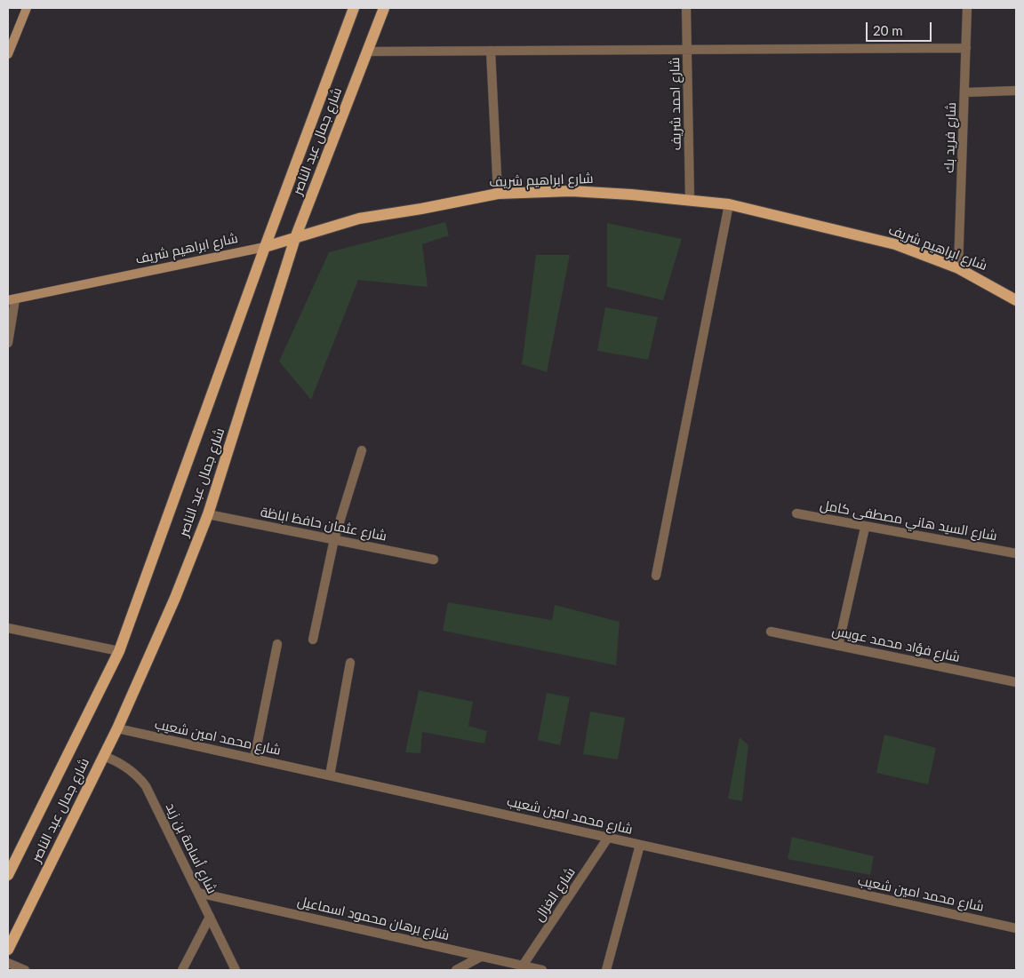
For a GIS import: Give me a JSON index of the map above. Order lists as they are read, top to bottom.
{
  "streets": {
    "main road": ["شارع جمال عبد الناصر", "شارع ابراهيم شريف"],
    "street": [
      "شارع احمد شريف",
      "شارع فريد بك",
      "شارع السيد هاني مصطفى كامل",
      "شارع عثمان حافظ اباظة",
      "شارع فؤاد محمد عويس",
      "شارع محمد امين شعيب",
      "شارع أسامة بن زيد",
      "شارع الغزال",
      "شارع برهان محمود اسماعيل"
    ]
  },
  "crossings": [
    ["شارع احمد شريف", "شارع ابراهيم شريف"],
    ["شارع فريد بك", "شارع ابراهيم شريف"],
    ["شارع جمال عبد الناصر", "شارع ابراهيم شريف"],
    ["شارع جمال عبد الناصر", "شارع عثمان حافظ اباظة"],
    ["شارع جمال عبد الناصر", "شارع محمد امين شعيب"],
    ["شارع جمال عبد الناصر", "شارع أسامة بن زيد"],
    ["شارع محمد امين شعيب", "شارع الغزال"],
    ["شارع أسامة بن زيد", "شارع برهان محمود اسماعيل"],
    ["شارع الغزال", "شارع برهان محمود اسماعيل"]
  ],
  "scale_bar": "20 m"
}
